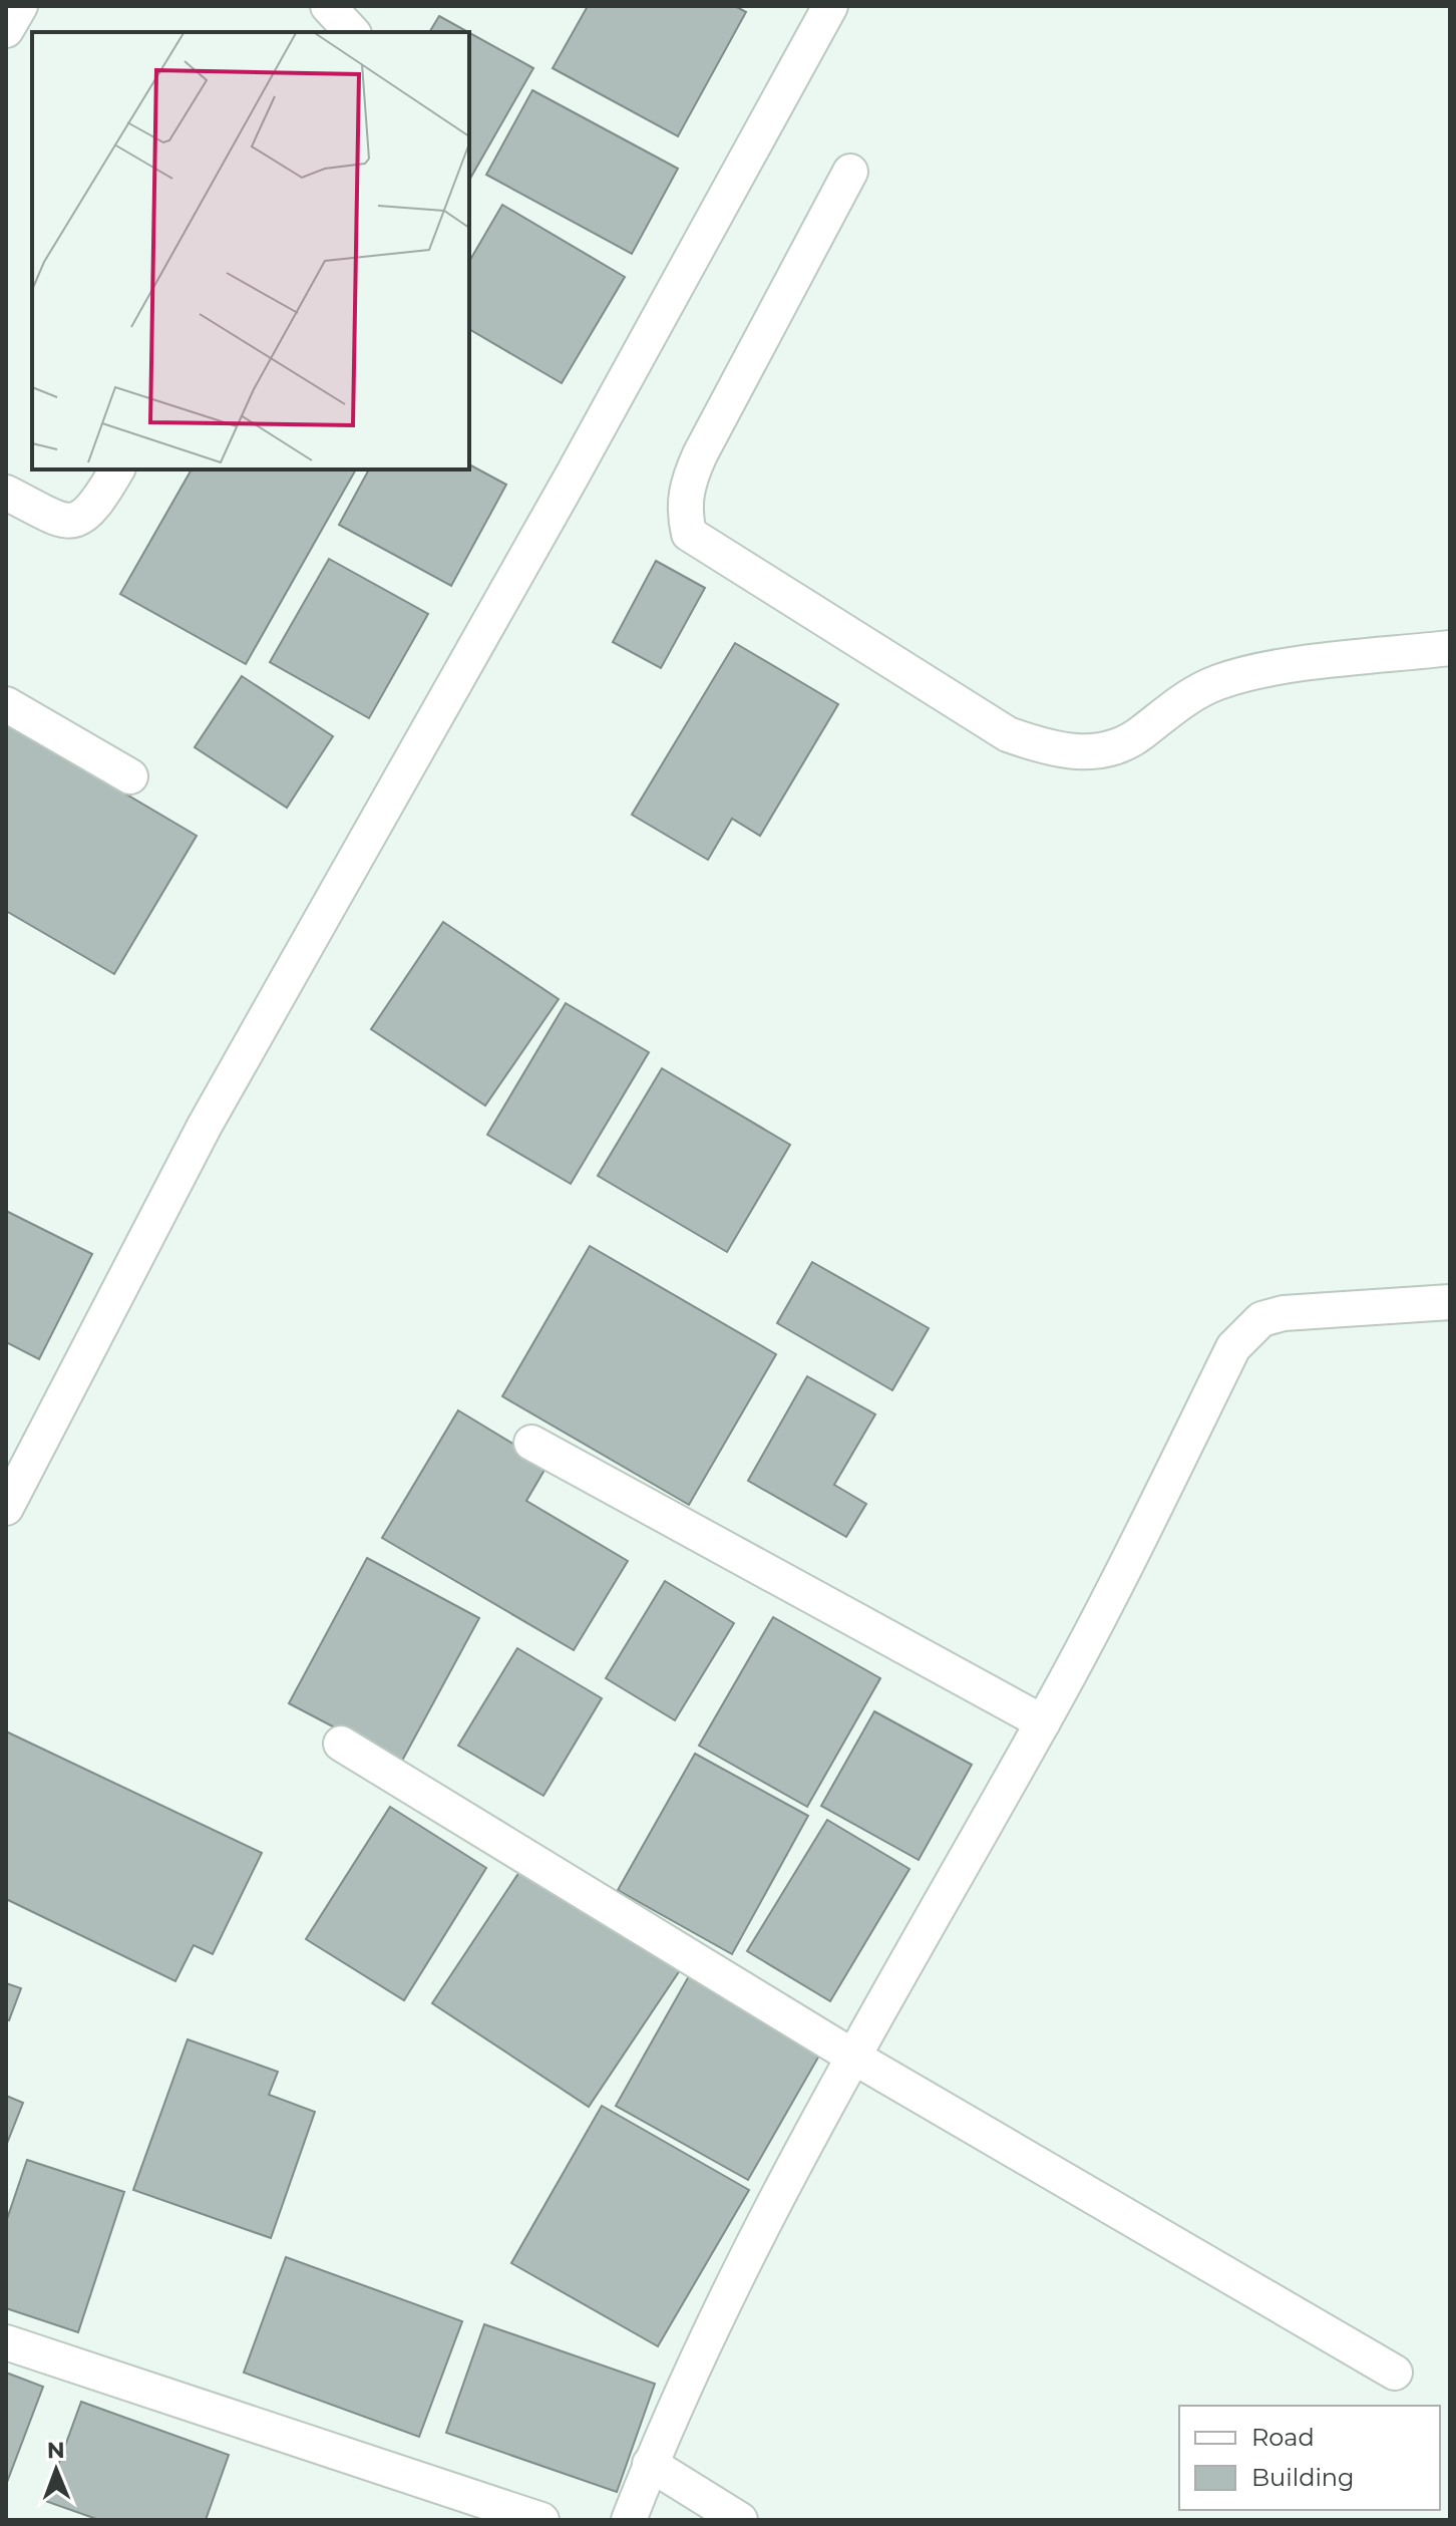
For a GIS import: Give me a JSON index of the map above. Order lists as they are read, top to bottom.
{
  "legend": ["Road", "Building"],
  "north": "top"
}
